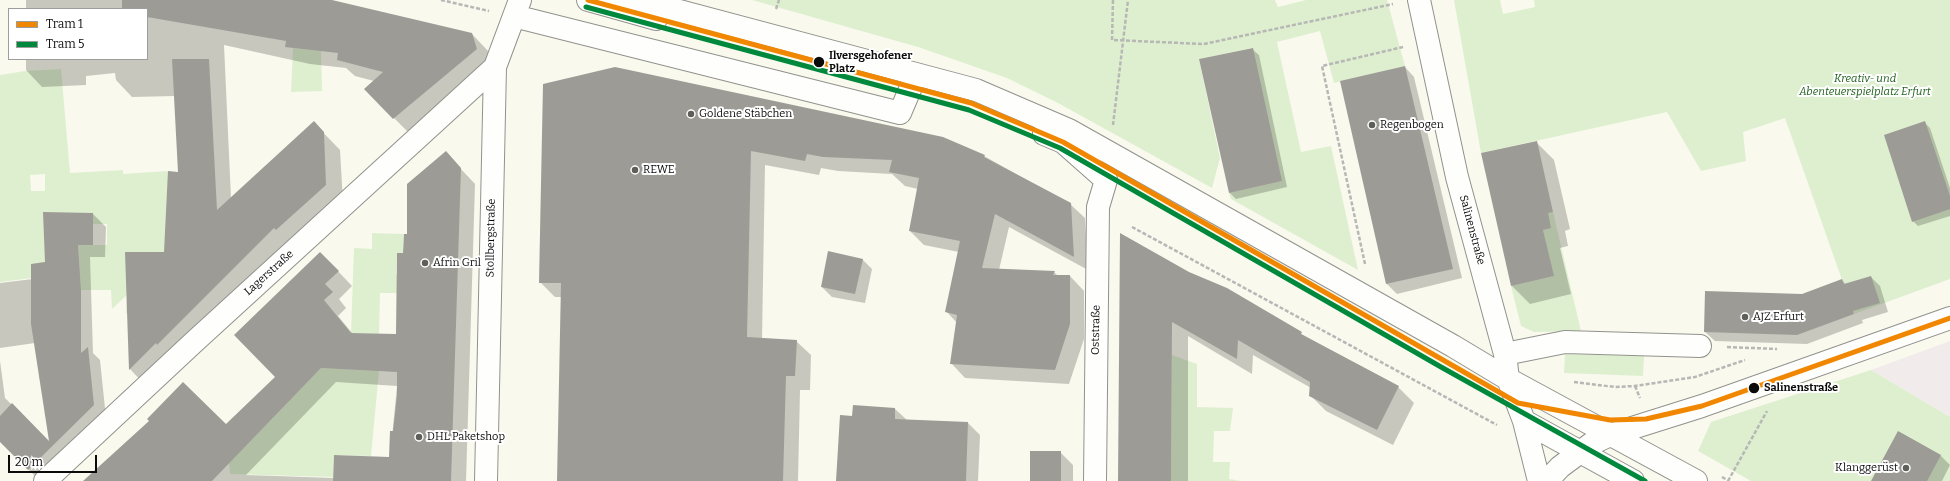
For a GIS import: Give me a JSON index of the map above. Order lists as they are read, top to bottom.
{
  "streets": {
    "street": [
      "Salinenstraße",
      "Stollbergstraße",
      "Lagerstraße",
      "Oststraße"
    ]
  },
  "crossings": [
    ["Stollbergstraße", "Lagerstraße"]
  ],
  "parks": ["Kreativ- und Abenteuerspielplatz Erfurt"],
  "places": [
    "Ilversgehofener Platz",
    "Goldene Stäbchen",
    "Regenbogen",
    "REWE",
    "Afrin Gril",
    "AJZ Erfurt",
    "Salinenstraße",
    "DHL Paketshop",
    "Klanggerüst"
  ],
  "lines": ["tram line 1", "tram line 5"],
  "legend": ["Tram 1", "Tram 5"],
  "scale_bar": "20 m"
}
